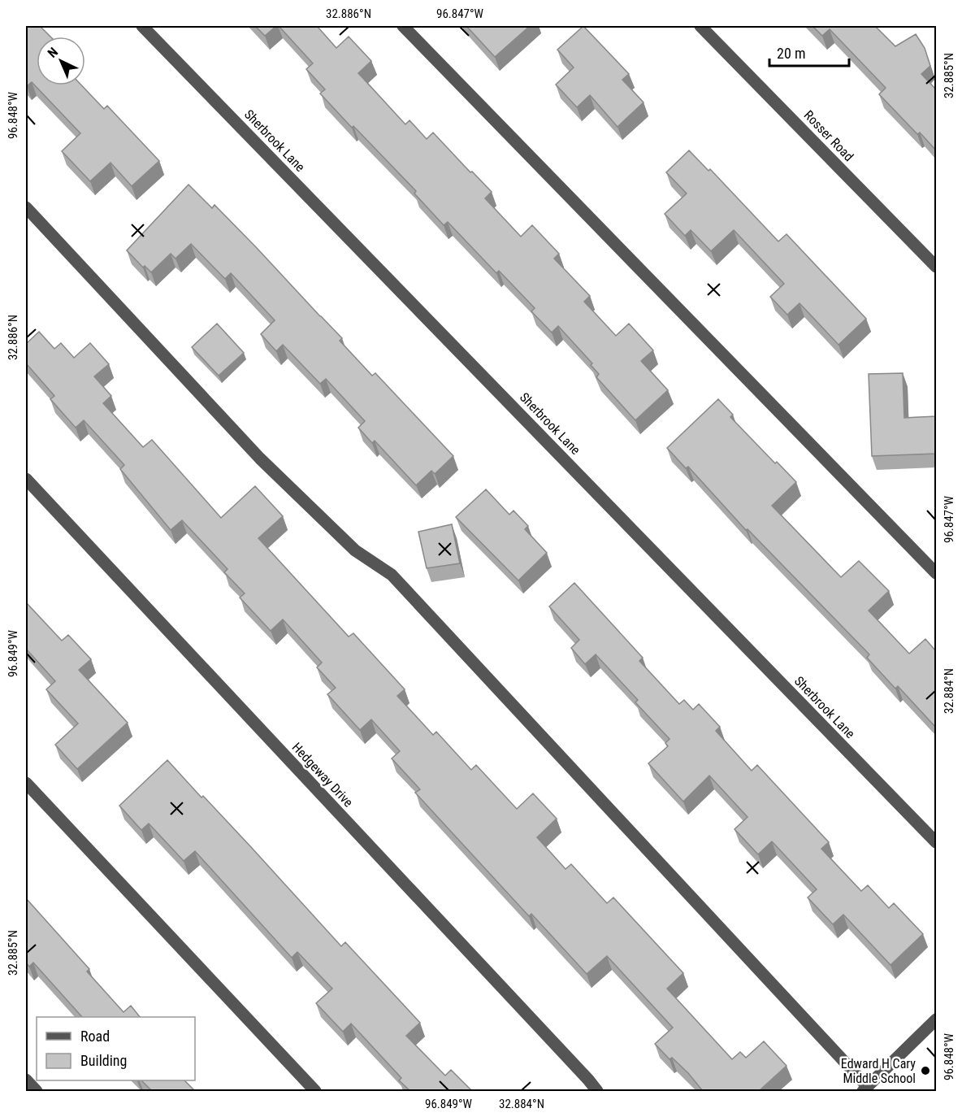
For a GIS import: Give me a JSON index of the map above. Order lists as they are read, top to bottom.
{
  "streets": {
    "street": ["Rosser Road", "Sherbrook Lane", "Hedgeway Drive"]
  },
  "places": ["Edward H Cary Middle School"],
  "legend": ["Road", "Building"],
  "scale_bar": "20 m",
  "north": "top left",
  "coordinates": [
    "32.886°N",
    "96.847°W",
    "32.885°N",
    "96.848°W",
    "96.849°W",
    "32.884°N"
  ]
}
